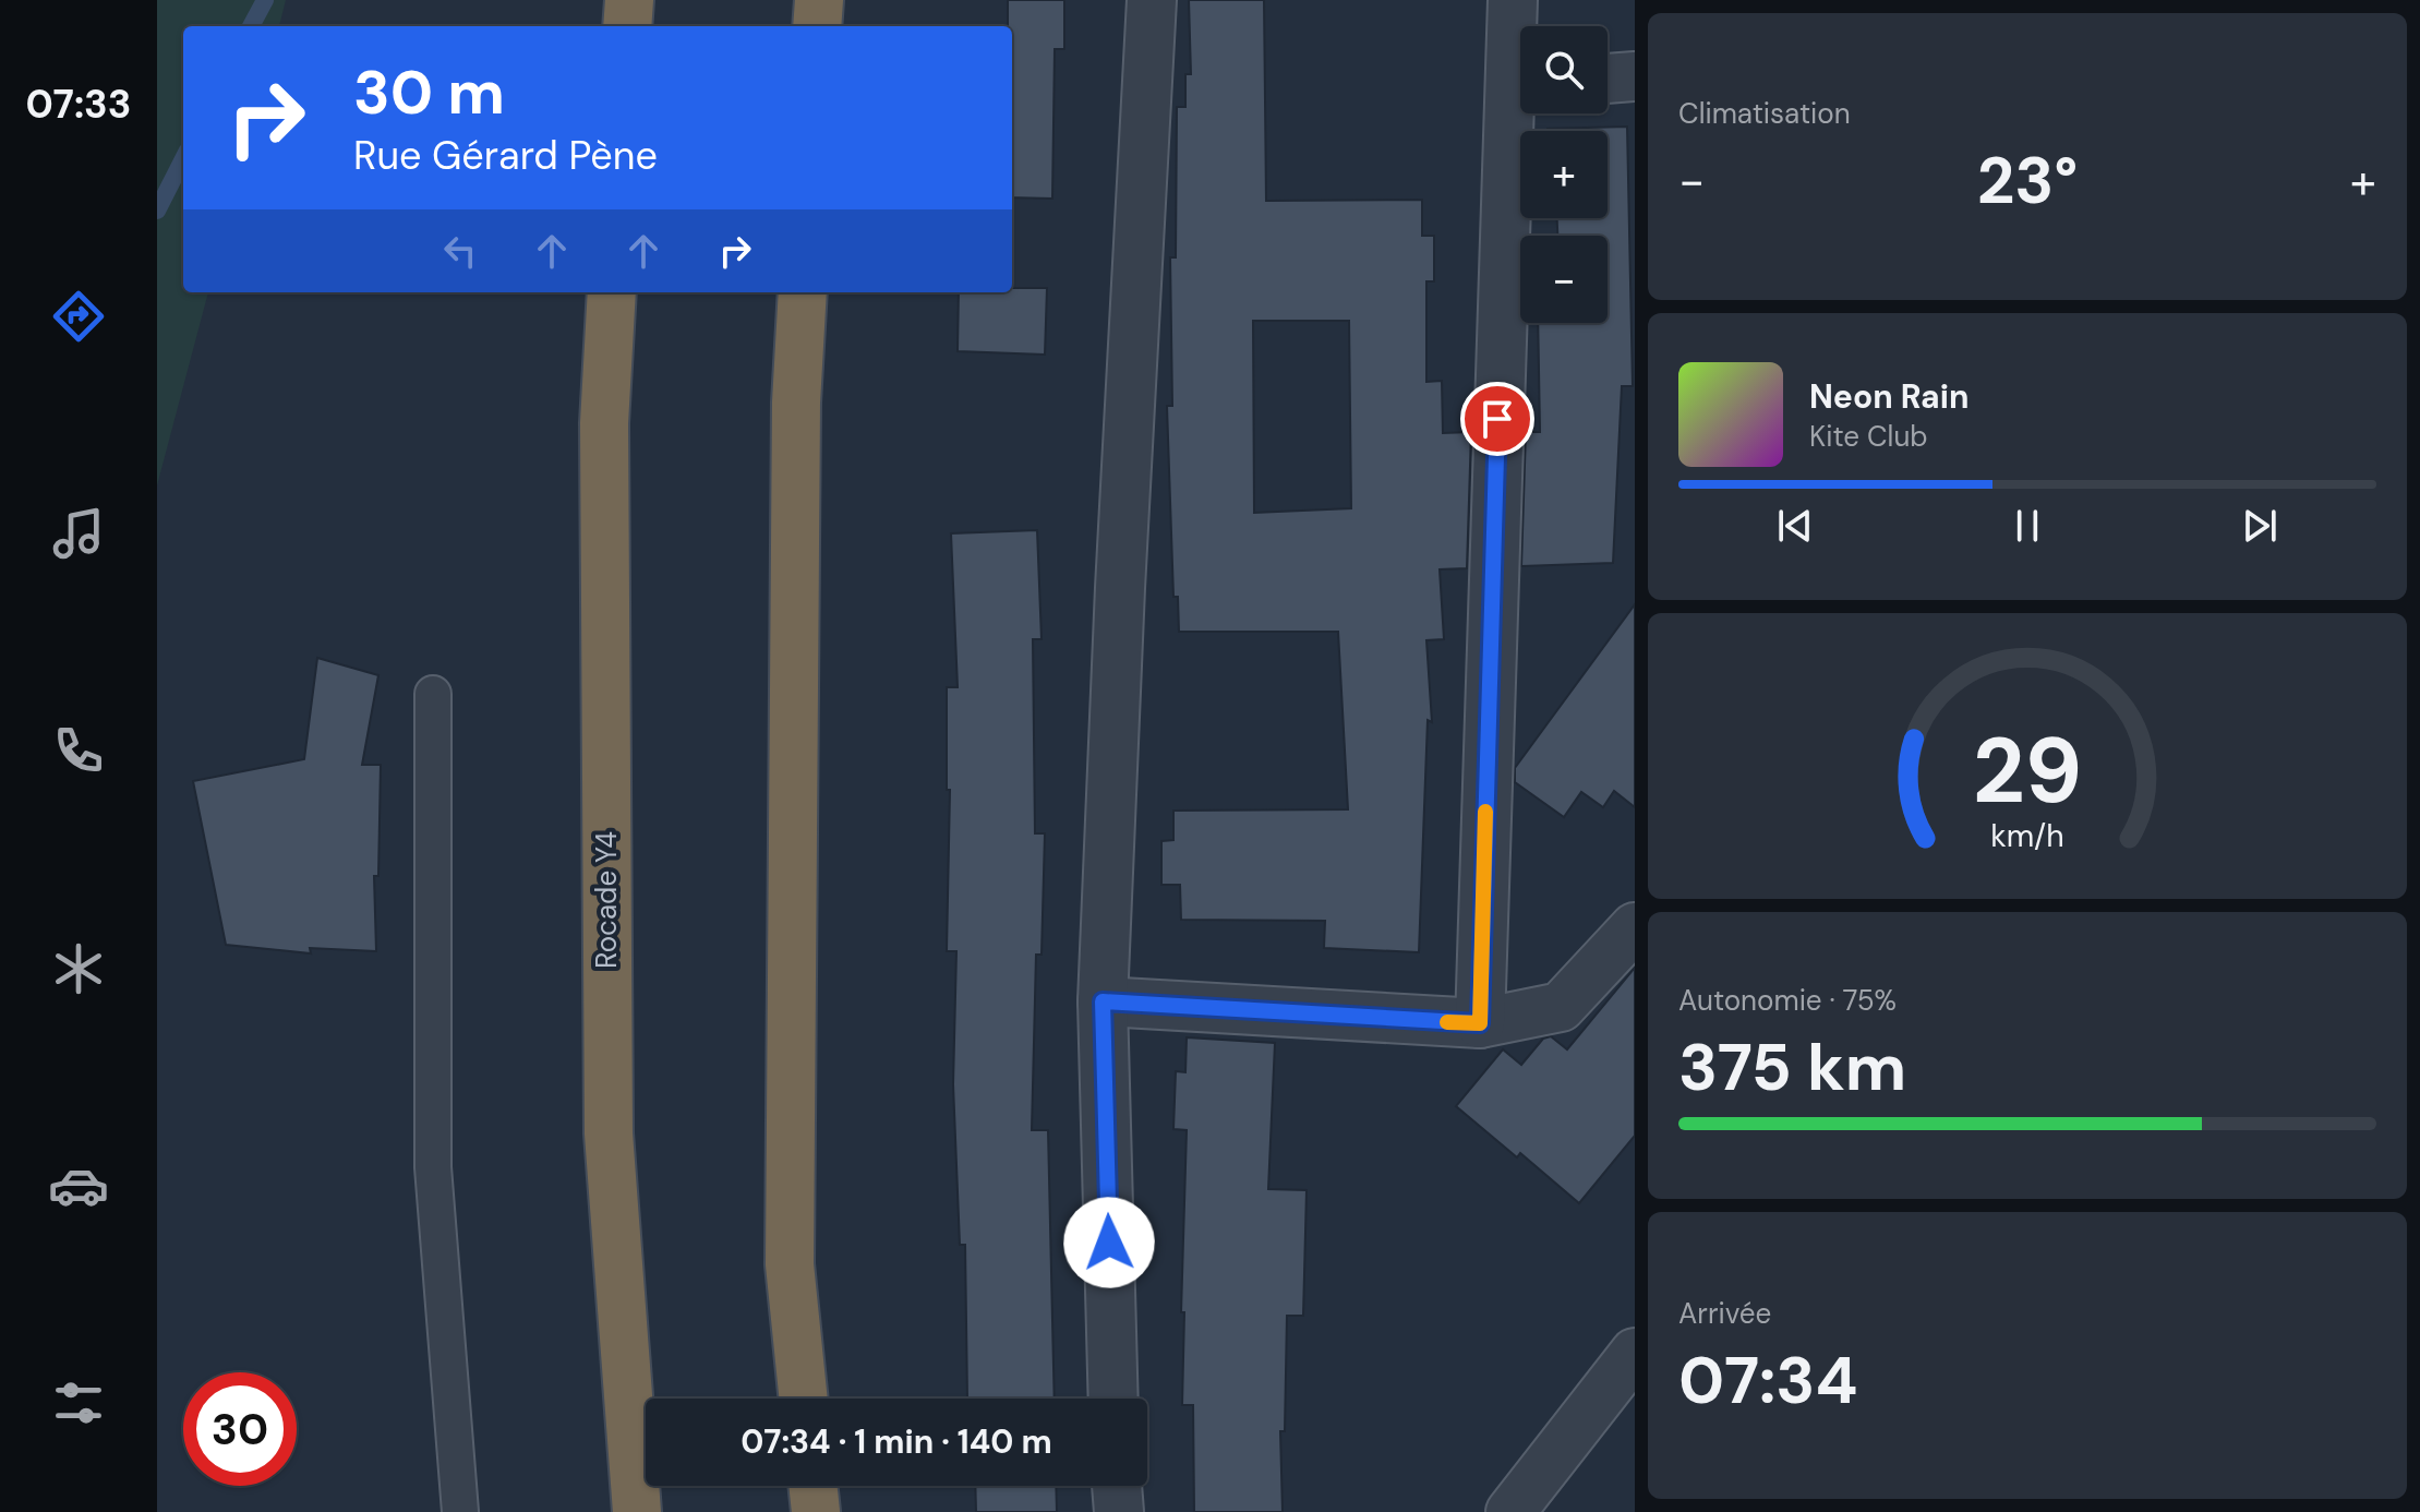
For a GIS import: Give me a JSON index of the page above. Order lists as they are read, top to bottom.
{
  "streets": {
    "highway": ["Rocade Y4"]
  },
  "page": {
    "tabs": "07:33",
    "tile": [
      "Climatisation",
      ["Autonomie · 75%", "375 km"],
      ["Arrivée", "07:34"]
    ],
    "map_buttons": ["+", "−"],
    "turn": ["30 m", "Rue Gérard Pène"],
    "heat": ["−", "23°", "+"],
    "song": ["Neon Rain", "Kite Club"],
    "limit": "30",
    "trip": "07:34 · 1 min · 140 m",
    "gauge": ["29", "km/h"]
  }
}
